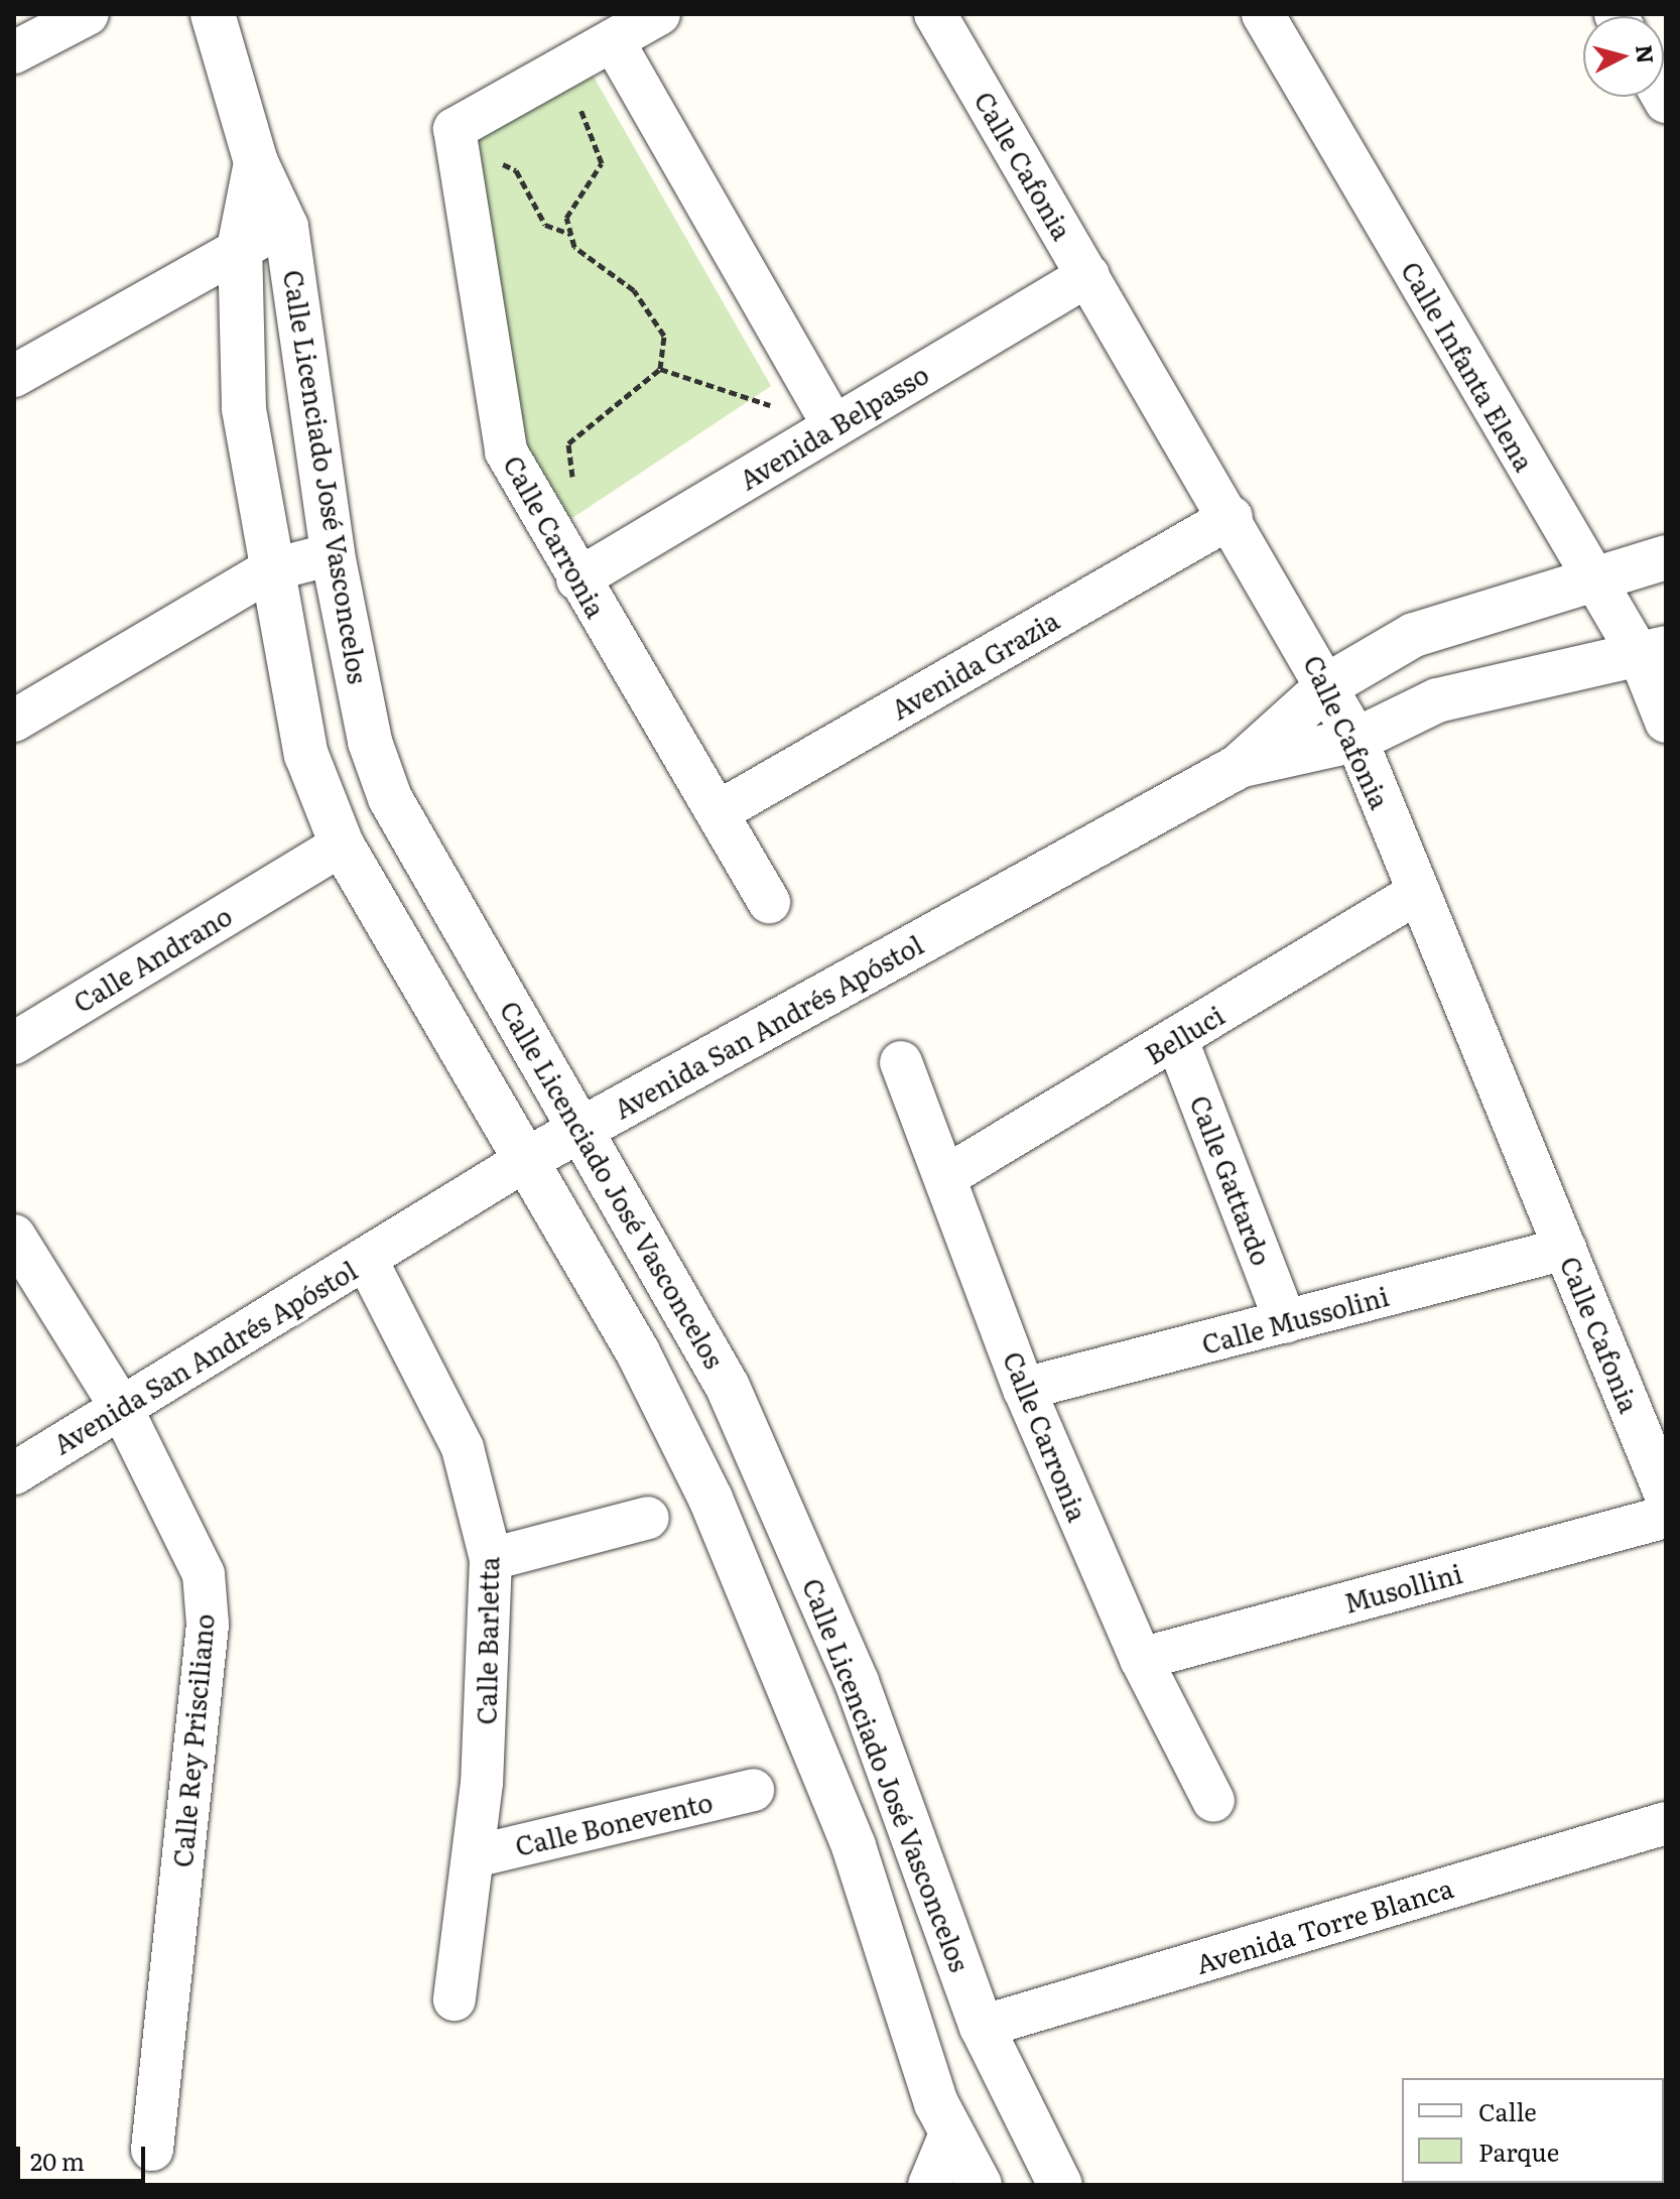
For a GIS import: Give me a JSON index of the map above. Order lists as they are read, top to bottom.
{
  "streets": {
    "street": [
      "Calle Cafonia",
      "Calle Infanta Elena",
      "Avenida Belpasso",
      "Calle Licenciado José Vasconcelos",
      "Calle Carronia",
      "Avenida Grazia",
      "Calle Andrano",
      "Avenida San Andrés Apóstol",
      "Belluci",
      "Calle Gattardo",
      "Calle Mussolini",
      "Musollini",
      "Calle Barletta",
      "Calle Rey Prisciliano",
      "Calle Bonevento",
      "Avenida Torre Blanca"
    ]
  },
  "crossings": [
    ["Calle Cafonia", "Avenida Belpasso"],
    ["Calle Cafonia", "Avenida Grazia"],
    ["Calle Cafonia", "Avenida San Andrés Apóstol"],
    ["Calle Cafonia", "Belluci"],
    ["Calle Cafonia", "Calle Mussolini"],
    ["Calle Infanta Elena", "Avenida San Andrés Apóstol"],
    ["Avenida Belpasso", "Calle Carronia"],
    ["Calle Licenciado José Vasconcelos", "Calle Andrano"],
    ["Calle Licenciado José Vasconcelos", "Avenida San Andrés Apóstol"],
    ["Calle Licenciado José Vasconcelos", "Avenida Torre Blanca"],
    ["Calle Carronia", "Avenida Grazia"],
    ["Calle Carronia", "Belluci"],
    ["Calle Carronia", "Calle Mussolini"],
    ["Calle Carronia", "Musollini"],
    ["Avenida San Andrés Apóstol", "Calle Barletta"],
    ["Avenida San Andrés Apóstol", "Calle Rey Prisciliano"],
    ["Belluci", "Calle Gattardo"],
    ["Calle Gattardo", "Calle Mussolini"],
    ["Calle Barletta", "Calle Bonevento"]
  ],
  "legend": ["Calle", "Parque"],
  "scale_bar": "20 m",
  "north": "right"
}
